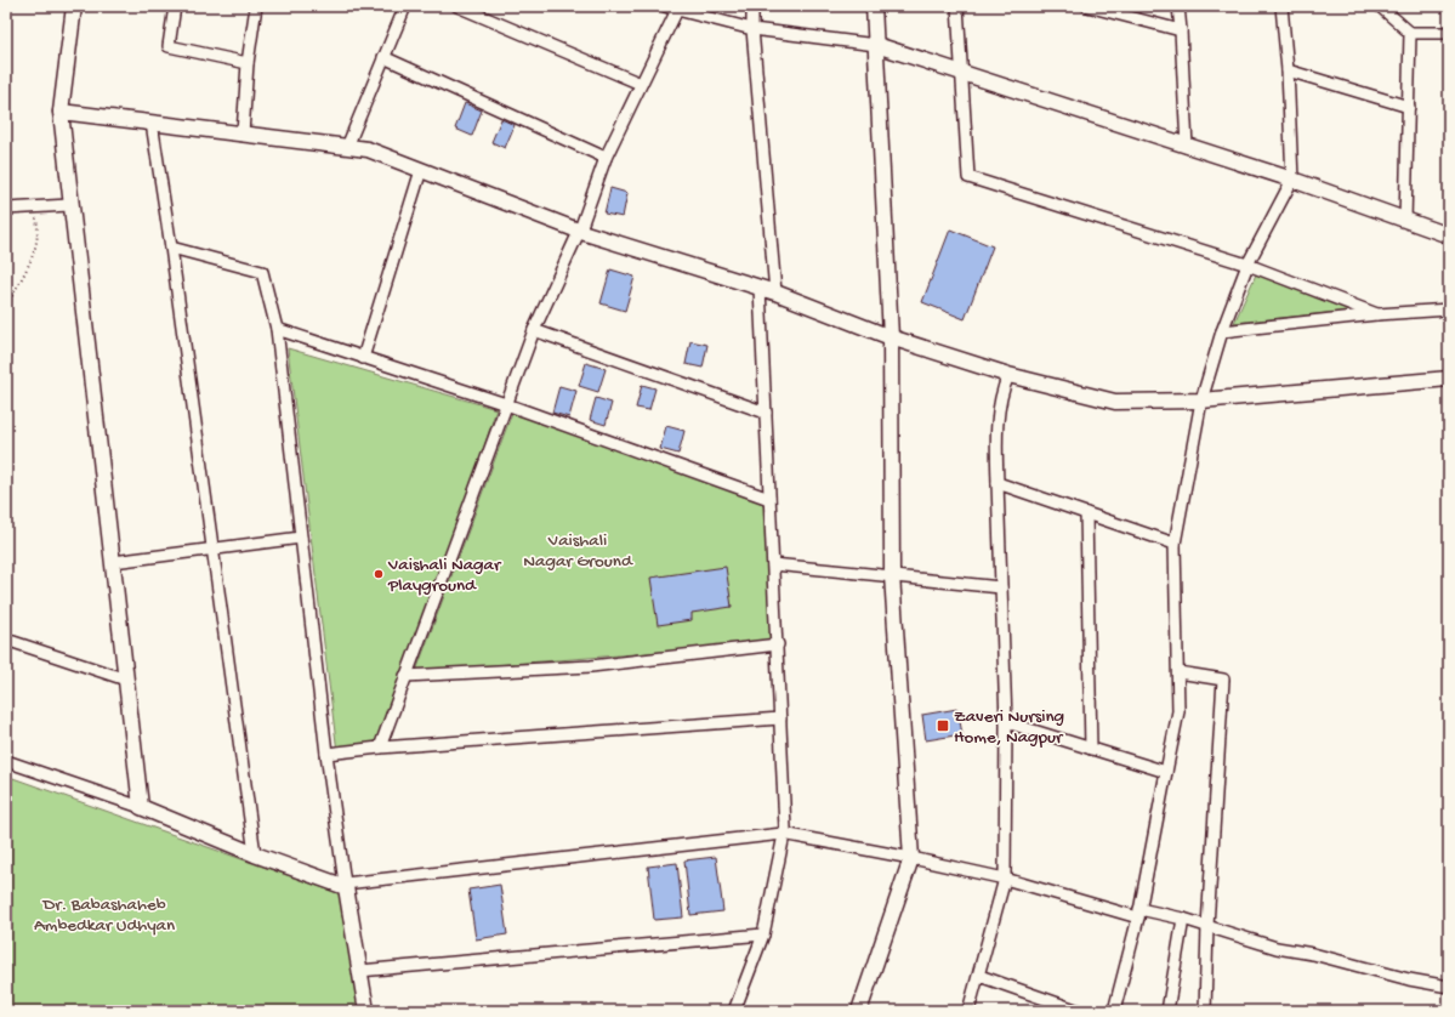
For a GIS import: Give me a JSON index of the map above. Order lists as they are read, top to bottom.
{
  "parks": ["Vaishali Nagar Ground", "Dr. Babashaheb Ambedkar Udhyan"],
  "places": {
    "other": ["Vaishali Nagar Playground"],
    "transit": ["Zaveri Nursing Home, Nagpur"]
  }
}
